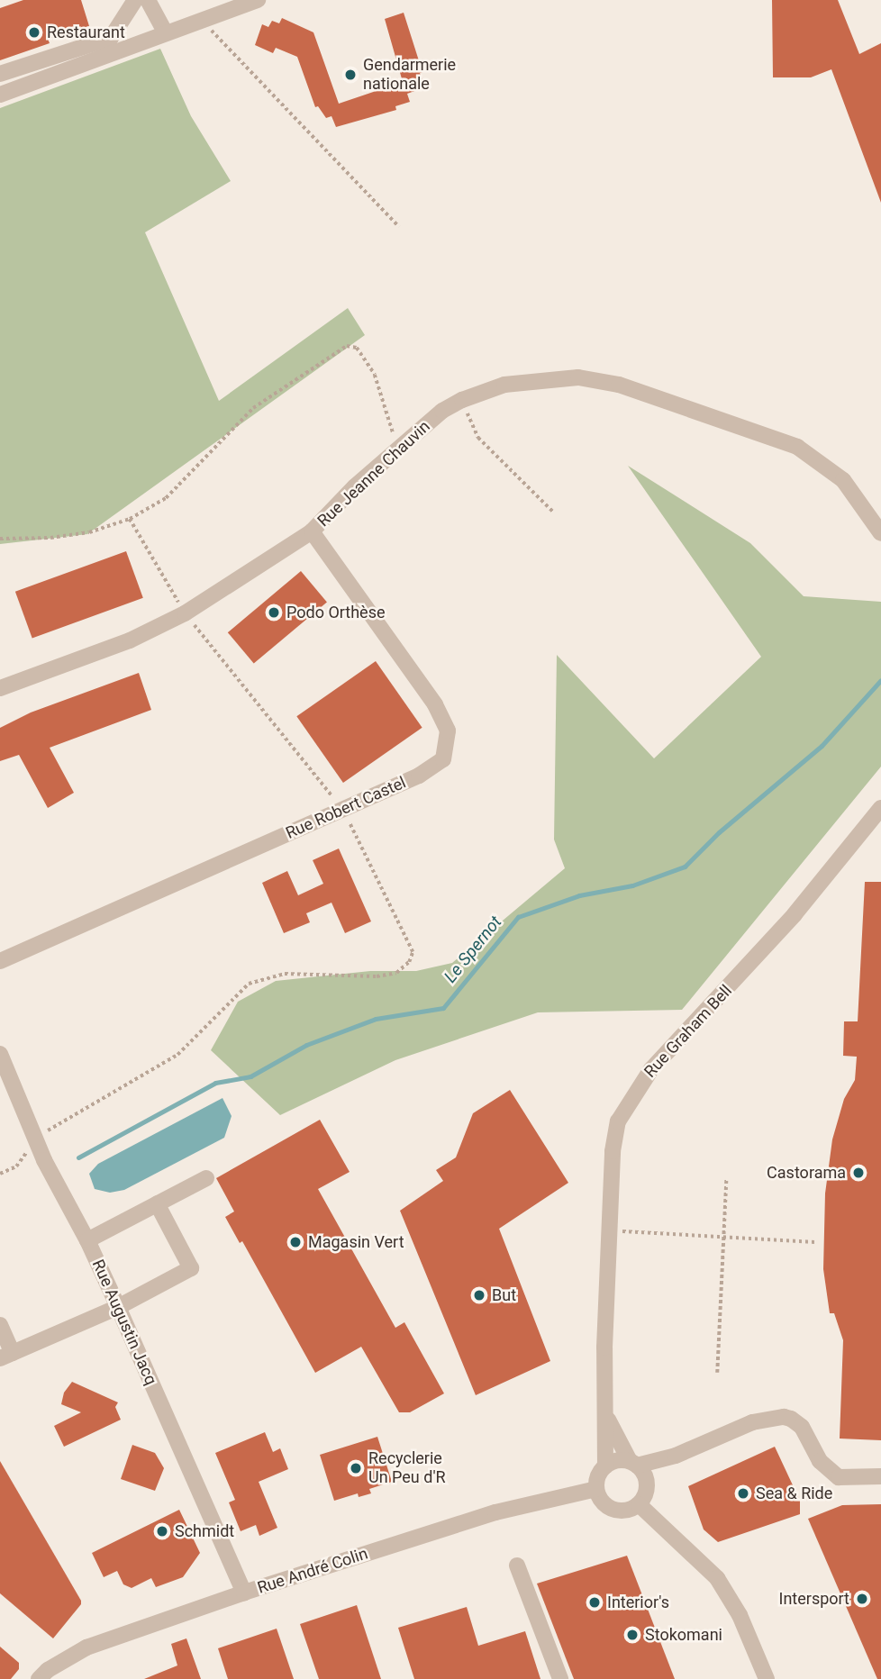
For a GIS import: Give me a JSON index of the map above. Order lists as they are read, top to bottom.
{
  "streets": {
    "street": [
      "Rue Jeanne Chauvin",
      "Rue Robert Castel",
      "Rue Graham Bell",
      "Rue Augustin Jacq",
      "Rue André Colin"
    ]
  },
  "crossings": [
    ["Rue Jeanne Chauvin", "Rue Robert Castel"],
    ["Rue Graham Bell", "Rue André Colin"],
    ["Rue Augustin Jacq", "Rue André Colin"]
  ],
  "water": ["Le Spernot"],
  "places": [
    "Restaurant",
    "Gendarmerie nationale",
    "Podo Orthèse",
    "Castorama",
    "Magasin Vert",
    "But",
    "Recyclerie Un Peu d'R",
    "Sea & Ride",
    "Schmidt",
    "Intersport",
    "Interior's",
    "Stokomani"
  ]
}
